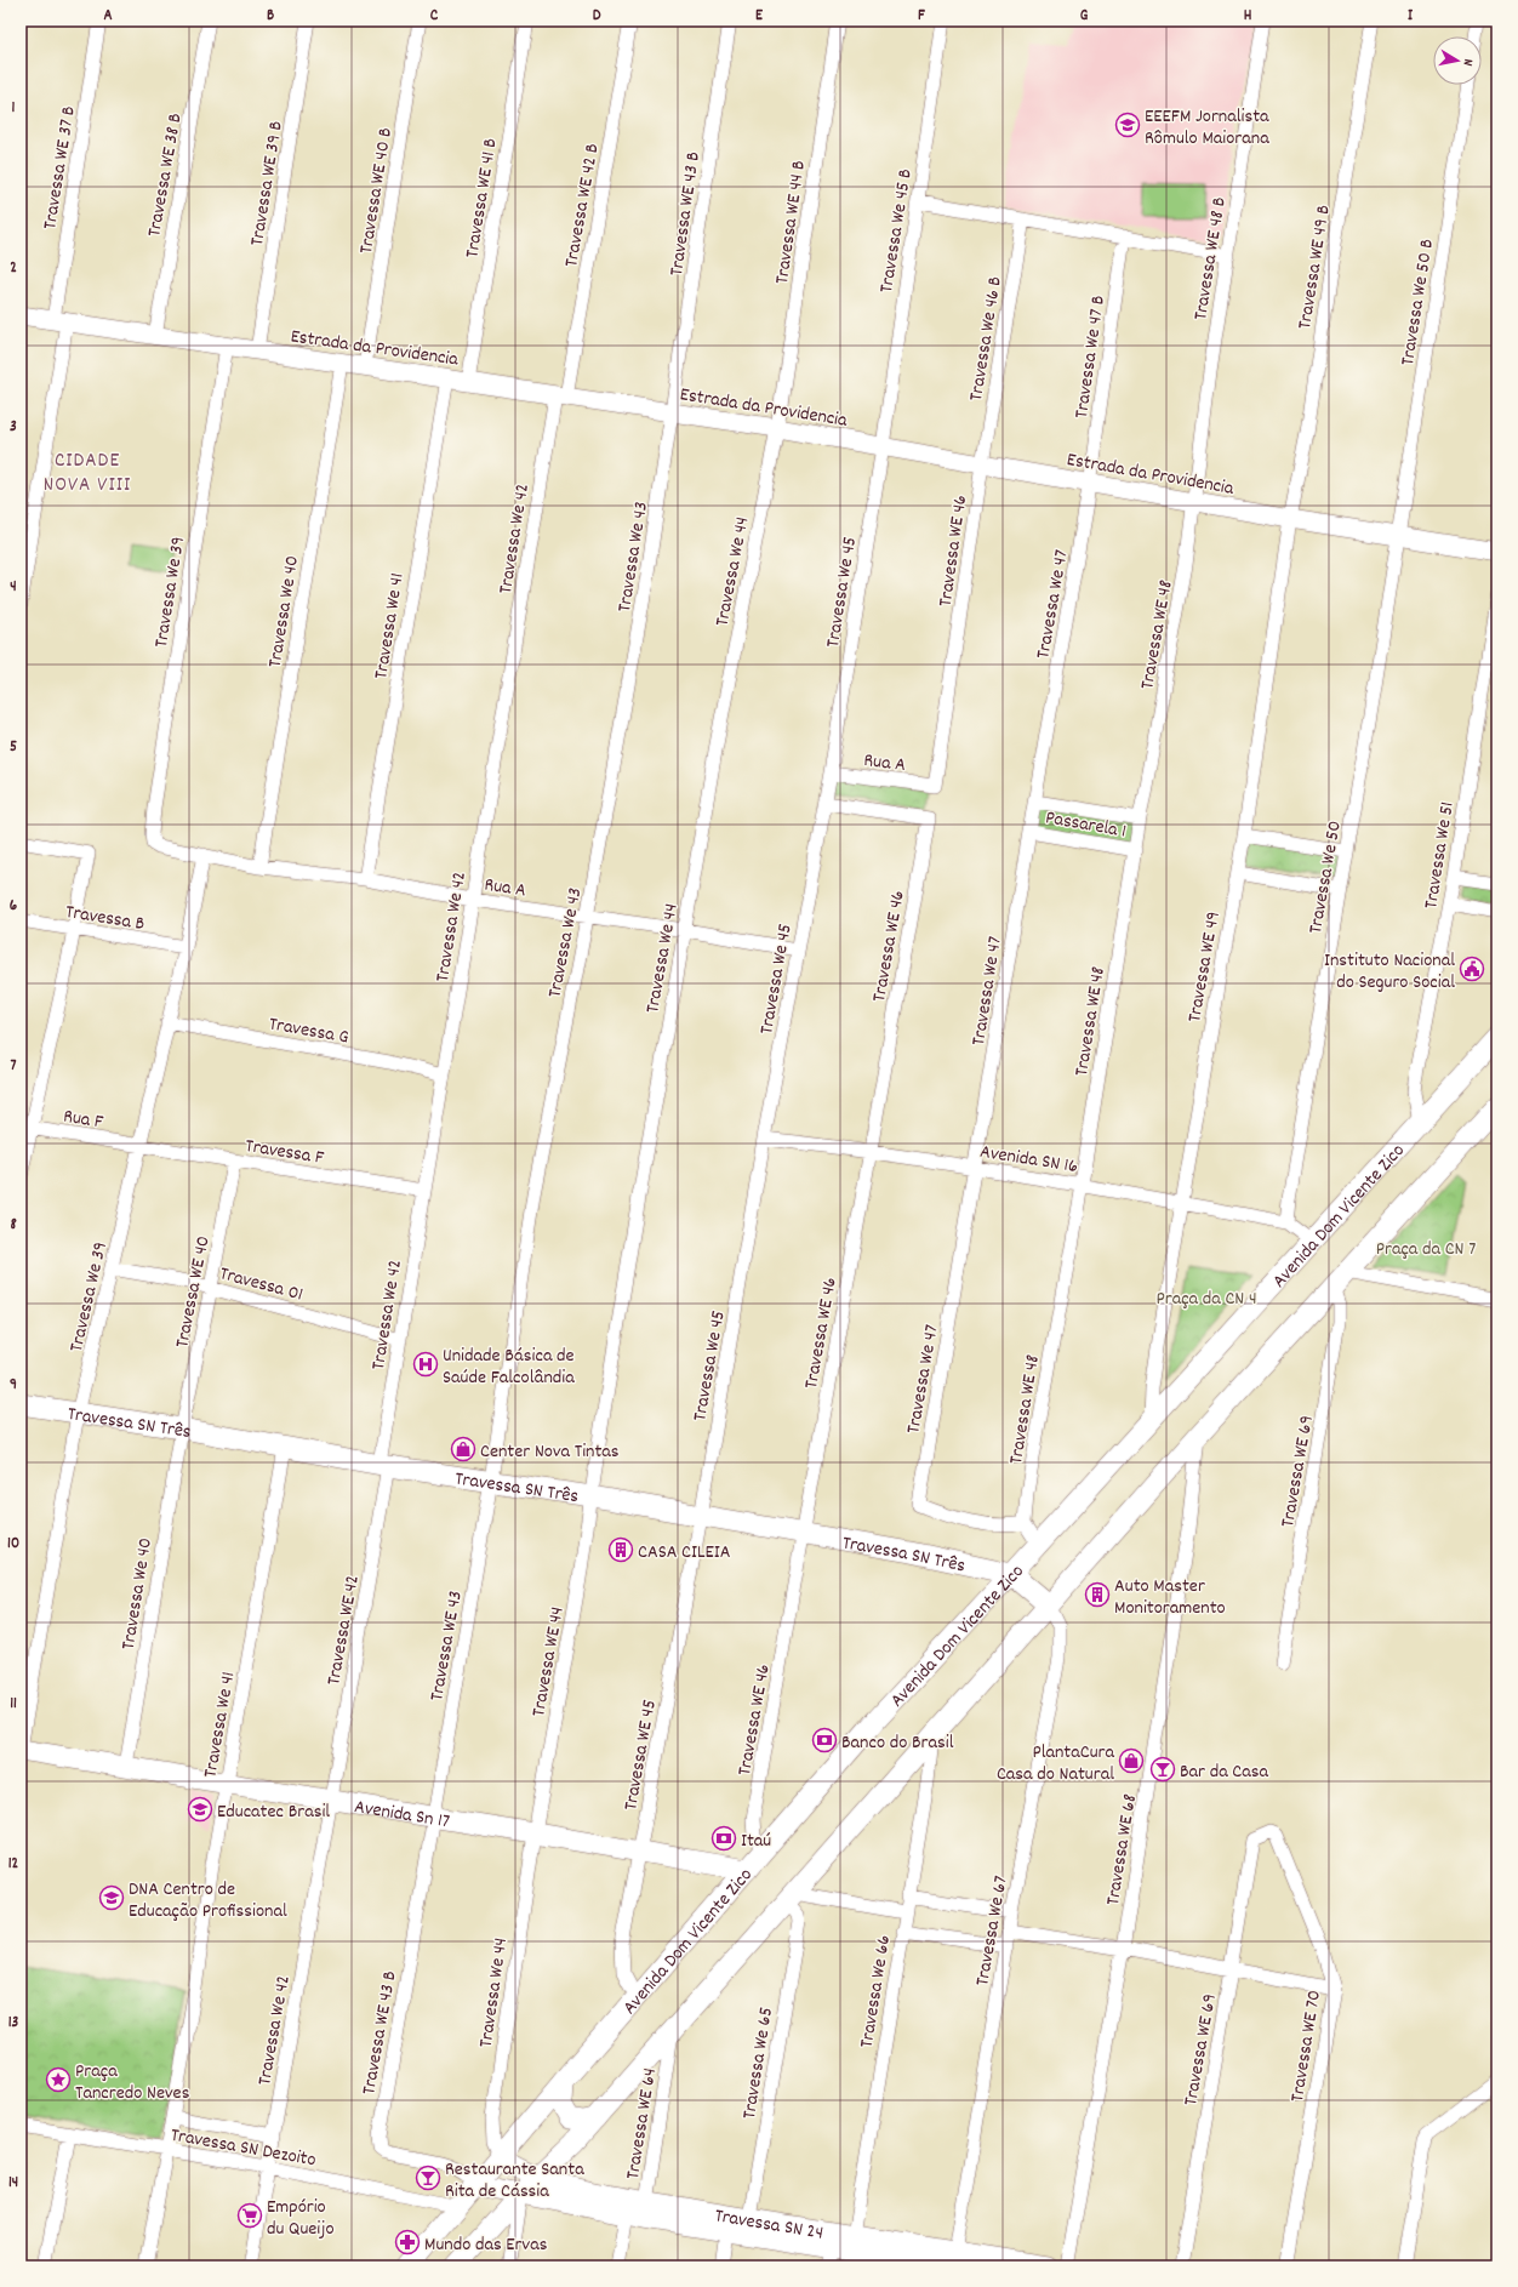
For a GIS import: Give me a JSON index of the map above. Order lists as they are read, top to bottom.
{
  "streets": {
    "main road": [
      "Estrada da Providencia",
      "Avenida Dom Vicente Zico",
      "Travessa SN Três",
      "Avenida Sn 17",
      "Travessa SN 24"
    ],
    "street": [
      "Travessa WE 37 B",
      "Travessa WE 38 B",
      "Travessa WE 39 B",
      "Travessa WE 40 B",
      "Travessa WE 41 B",
      "Travessa WE 42 B",
      "Travessa WE 43 B",
      "Travessa WE 44 B",
      "Travessa We 45 B",
      "Travessa WE 48 B",
      "Travessa WE 49 B",
      "Travessa We 50 B",
      "Travessa We 46 B",
      "Travessa We 47 B",
      "Travessa We 42",
      "Travessa WE 46",
      "Travessa We 43",
      "Travessa We 44",
      "Travessa We 39",
      "Travessa We 45",
      "Travessa We 47",
      "Travessa We 40",
      "Travessa We 41",
      "Travessa WE 48",
      "Rua A",
      "Passarela 1",
      "Travessa We 51",
      "Travessa We 50",
      "Travessa B",
      "Travessa WE 49",
      "Travessa G",
      "Rua F",
      "Travessa F",
      "Avenida SN 16",
      "Travessa 01",
      "Travessa WE 40",
      "Travessa WE 69",
      "Travessa WE 42",
      "Travessa WE 43",
      "Travessa WE 44",
      "Travessa WE 45",
      "Travessa WE 68",
      "Travessa We 67",
      "Travessa We 66",
      "Travessa WE 70",
      "Travessa We 65",
      "Travessa WE 64",
      "Travessa SN Dezoito"
    ]
  },
  "crossings": [
    ["Travessa WE 37 B", "Estrada da Providencia"],
    ["Travessa WE 38 B", "Estrada da Providencia"],
    ["Travessa WE 39 B", "Estrada da Providencia"],
    ["Travessa WE 40 B", "Estrada da Providencia"],
    ["Travessa WE 41 B", "Estrada da Providencia"],
    ["Travessa WE 42 B", "Estrada da Providencia"],
    ["Travessa WE 42 B", "Travessa We 42"],
    ["Travessa WE 43 B", "Estrada da Providencia"],
    ["Travessa WE 43 B", "Travessa We 43"],
    ["Travessa WE 43 B", "Avenida Dom Vicente Zico"],
    ["Travessa WE 43 B", "Travessa WE 43"],
    ["Travessa WE 43 B", "Avenida Sn 17"],
    ["Travessa WE 43 B", "Travessa SN 24"],
    ["Travessa WE 44 B", "Estrada da Providencia"],
    ["Travessa WE 44 B", "Travessa We 44"],
    ["Travessa We 45 B", "Estrada da Providencia"],
    ["Travessa We 45 B", "Travessa We 45"],
    ["Travessa WE 48 B", "Estrada da Providencia"],
    ["Travessa WE 48 B", "Travessa WE 48"],
    ["Travessa WE 49 B", "Estrada da Providencia"],
    ["Travessa WE 49 B", "Travessa WE 49"],
    ["Travessa We 50 B", "Estrada da Providencia"],
    ["Travessa We 50 B", "Travessa We 50"],
    ["Travessa We 46 B", "Estrada da Providencia"],
    ["Travessa We 46 B", "Travessa WE 46"],
    ["Estrada da Providencia", "Travessa We 47 B"],
    ["Estrada da Providencia", "Travessa We 42"],
    ["Estrada da Providencia", "Travessa WE 46"],
    ["Estrada da Providencia", "Travessa We 43"],
    ["Estrada da Providencia", "Travessa We 44"],
    ["Estrada da Providencia", "Travessa We 39"],
    ["Estrada da Providencia", "Travessa We 45"],
    ["Estrada da Providencia", "Travessa We 47"],
    ["Estrada da Providencia", "Travessa We 40"],
    ["Estrada da Providencia", "Travessa We 41"],
    ["Estrada da Providencia", "Travessa WE 48"],
    ["Estrada da Providencia", "Travessa We 50"],
    ["Estrada da Providencia", "Travessa WE 49"],
    ["Travessa We 47 B", "Travessa We 47"],
    ["Travessa We 42", "Rua A"],
    ["Travessa We 42", "Travessa G"],
    ["Travessa We 42", "Travessa F"],
    ["Travessa We 42", "Travessa 01"],
    ["Travessa We 42", "Travessa SN Três"],
    ["Travessa We 42", "Travessa WE 42"],
    ["Travessa We 42", "Avenida Sn 17"],
    ["Travessa We 42", "Travessa SN Dezoito"],
    ["Travessa WE 46", "Travessa We 45"],
    ["Travessa WE 46", "Rua A"],
    ["Travessa WE 46", "Avenida SN 16"],
    ["Travessa WE 46", "Avenida Dom Vicente Zico"],
    ["Travessa WE 46", "Travessa SN Três"],
    ["Travessa We 43", "Rua A"],
    ["Travessa We 43", "Travessa SN Três"],
    ["Travessa We 43", "Travessa WE 43"],
    ["Travessa We 44", "Rua A"],
    ["Travessa We 44", "Avenida Dom Vicente Zico"],
    ["Travessa We 44", "Travessa SN Três"],
    ["Travessa We 44", "Travessa WE 44"],
    ["Travessa We 44", "Avenida Sn 17"],
    ["Travessa We 44", "Travessa SN 24"],
    ["Travessa We 39", "Rua A"],
    ["Travessa We 39", "Travessa B"],
    ["Travessa We 39", "Travessa G"],
    ["Travessa We 39", "Rua F"],
    ["Travessa We 39", "Travessa F"],
    ["Travessa We 39", "Travessa 01"],
    ["Travessa We 39", "Travessa SN Três"],
    ["Travessa We 39", "Avenida Sn 17"],
    ["Travessa We 45", "Rua A"],
    ["Travessa We 45", "Avenida SN 16"],
    ["Travessa We 45", "Travessa SN Três"],
    ["Travessa We 45", "Travessa WE 45"],
    ["Travessa We 47", "Travessa WE 48"],
    ["Travessa We 47", "Passarela 1"],
    ["Travessa We 47", "Avenida SN 16"],
    ["Travessa We 40", "Rua A"],
    ["Travessa We 40", "Travessa WE 40"],
    ["Travessa We 40", "Travessa SN Três"],
    ["Travessa We 40", "Avenida Sn 17"],
    ["Travessa We 41", "Rua A"],
    ["Travessa We 41", "Travessa SN Três"],
    ["Travessa We 41", "Avenida Sn 17"],
    ["Travessa We 41", "Travessa SN Dezoito"],
    ["Travessa WE 48", "Passarela 1"],
    ["Travessa WE 48", "Avenida SN 16"],
    ["Travessa We 51", "Avenida Dom Vicente Zico"],
    ["Travessa We 50", "Avenida SN 16"],
    ["Travessa WE 49", "Avenida SN 16"],
    ["Travessa WE 49", "Avenida Dom Vicente Zico"],
    ["Rua F", "Travessa F"],
    ["Travessa F", "Travessa WE 40"],
    ["Avenida Dom Vicente Zico", "Travessa SN Três"],
    ["Avenida Dom Vicente Zico", "Travessa WE 45"],
    ["Avenida Dom Vicente Zico", "Avenida Sn 17"],
    ["Avenida Dom Vicente Zico", "Travessa SN Dezoito"],
    ["Avenida Dom Vicente Zico", "Travessa SN 24"],
    ["Travessa 01", "Travessa WE 40"],
    ["Travessa WE 40", "Travessa SN Três"],
    ["Travessa SN Três", "Travessa WE 42"],
    ["Travessa SN Três", "Travessa WE 43"],
    ["Travessa SN Três", "Travessa WE 44"],
    ["Travessa SN Três", "Travessa WE 45"],
    ["Travessa WE 69", "Travessa WE 70"],
    ["Travessa WE 42", "Avenida Sn 17"],
    ["Travessa WE 43", "Avenida Sn 17"],
    ["Travessa WE 44", "Avenida Sn 17"],
    ["Travessa WE 45", "Avenida Sn 17"],
    ["Travessa We 67", "Travessa SN 24"],
    ["Travessa We 66", "Travessa SN 24"],
    ["Travessa We 65", "Travessa SN 24"],
    ["Travessa WE 64", "Travessa SN 24"]
  ],
  "districts": ["CIDADE NOVA VIII"],
  "parks": ["Praça da CN 7", "Praça da CN 4"],
  "places": {
    "school or university": ["EEEFM Jornalista Rômulo Maiorana", "Educatec Brasil", "DNA Centro de Educação Profissional"],
    "public building": ["Instituto Nacional do Seguro Social"],
    "hospital": ["Unidade Básica de Saúde Falcolândia"],
    "shop": ["Center Nova Tintas", "PlantaCura Casa do Natural"],
    "building": ["CASA CILEIA", "Auto Master Monitoramento"],
    "bank": ["Banco do Brasil", "Itaú"],
    "bar": ["Bar da Casa", "Restaurante Santa Rita de Cássia"],
    "place": ["Praça Tancredo Neves"],
    "supermarket": ["Empório du Queijo"],
    "pharmacy": ["Mundo das Ervas"]
  },
  "north": "right",
  "grid": {
    "columns": [
      "A",
      "B",
      "C",
      "D",
      "E",
      "F",
      "G",
      "H",
      "I"
    ],
    "rows": [
      "1",
      "2",
      "3",
      "4",
      "5",
      "6",
      "7",
      "8",
      "9",
      "10",
      "11",
      "12",
      "13",
      "14"
    ]
  }
}
